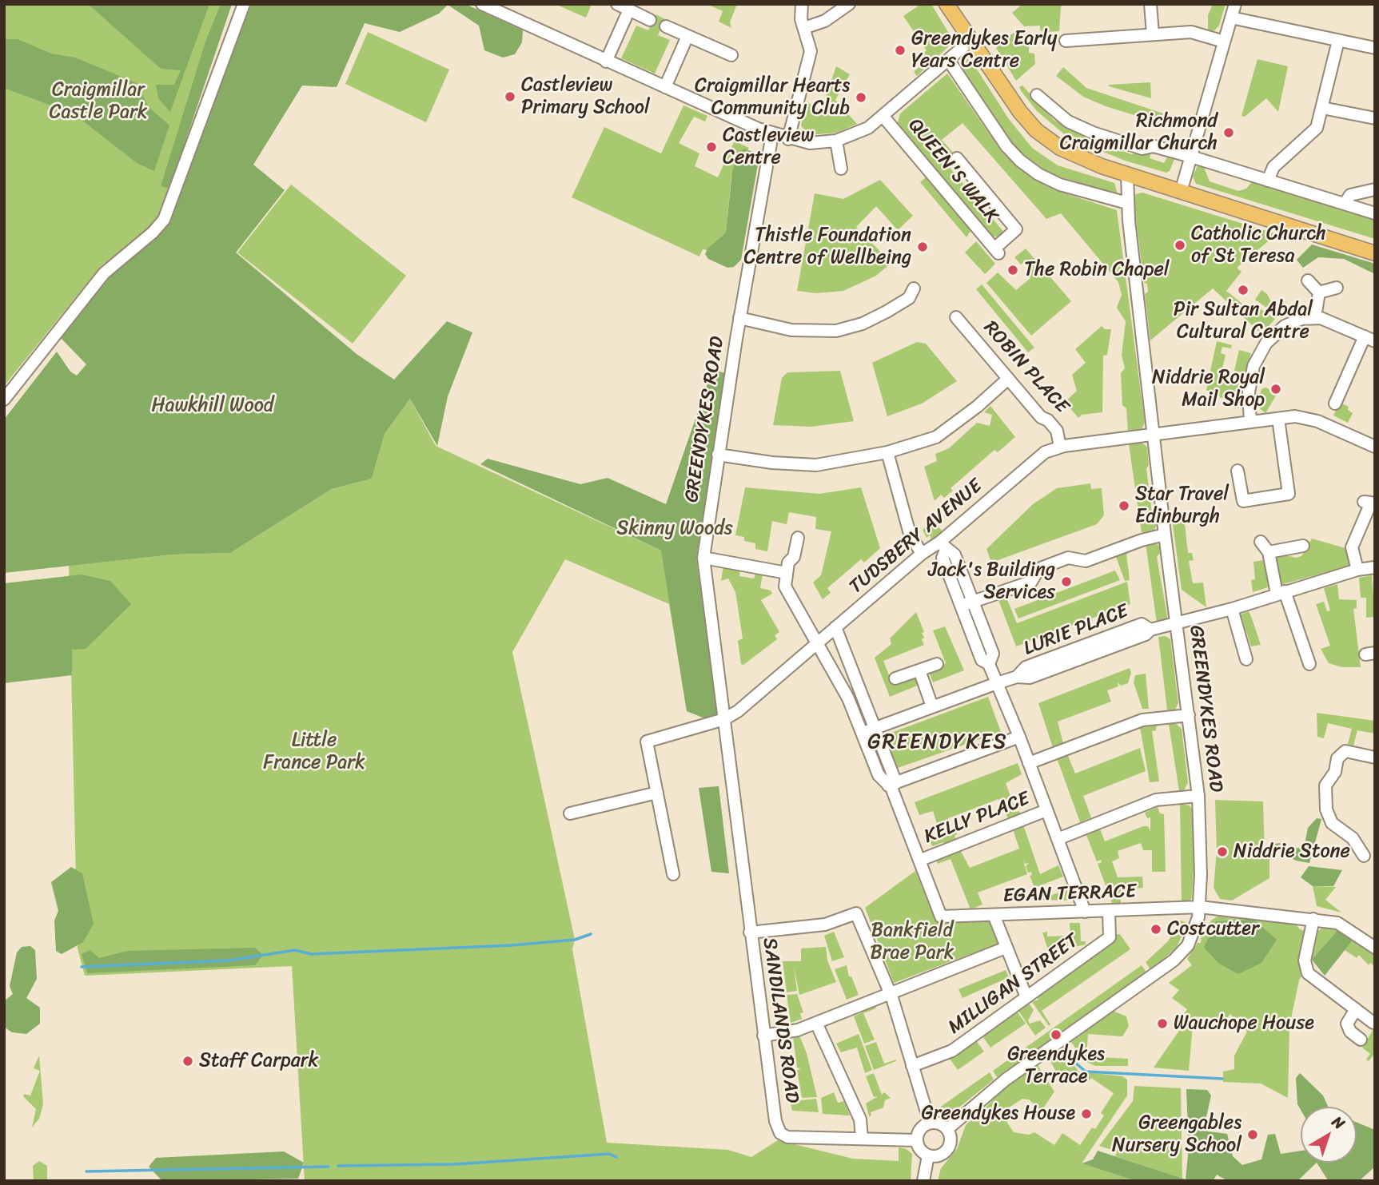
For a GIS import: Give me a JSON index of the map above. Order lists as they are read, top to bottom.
{
  "streets": {
    "street": [
      "QUEEN'S WALK",
      "ROBIN PLACE",
      "GREENDYKES ROAD",
      "TUDSBERY AVENUE",
      "LURIE PLACE",
      "KELLY PLACE",
      "EGAN TERRACE",
      "MILLIGAN STREET",
      "SANDILANDS ROAD"
    ]
  },
  "crossings": [
    ["ROBIN PLACE", "TUDSBERY AVENUE"],
    ["GREENDYKES ROAD", "TUDSBERY AVENUE"],
    ["GREENDYKES ROAD", "LURIE PLACE"],
    ["GREENDYKES ROAD", "EGAN TERRACE"],
    ["GREENDYKES ROAD", "SANDILANDS ROAD"],
    ["KELLY PLACE", "EGAN TERRACE"],
    ["EGAN TERRACE", "MILLIGAN STREET"]
  ],
  "districts": ["GREENDYKES"],
  "parks": [
    "Craigmillar Castle Park",
    "Hawkhill Wood",
    "Skinny Woods",
    "Little France Park",
    "Bankfield Brae Park"
  ],
  "places": [
    "Greendykes Early Years Centre",
    "Castleview Primary School",
    "Craigmillar Hearts Community Club",
    "Richmond Craigmillar Church",
    "Castleview Centre",
    "Catholic Church of St Teresa",
    "Thistle Foundation Centre of Wellbeing",
    "The Robin Chapel",
    "Pir Sultan Abdal Cultural Centre",
    "Niddrie Royal Mail Shop",
    "Star Travel Edinburgh",
    "Jack's Building Services",
    "Niddrie Stone",
    "Costcutter",
    "Wauchope House",
    "Greendykes Terrace",
    "Staff Carpark",
    "Greendykes House",
    "Greengables Nursery School"
  ],
  "north": "top right"
}
